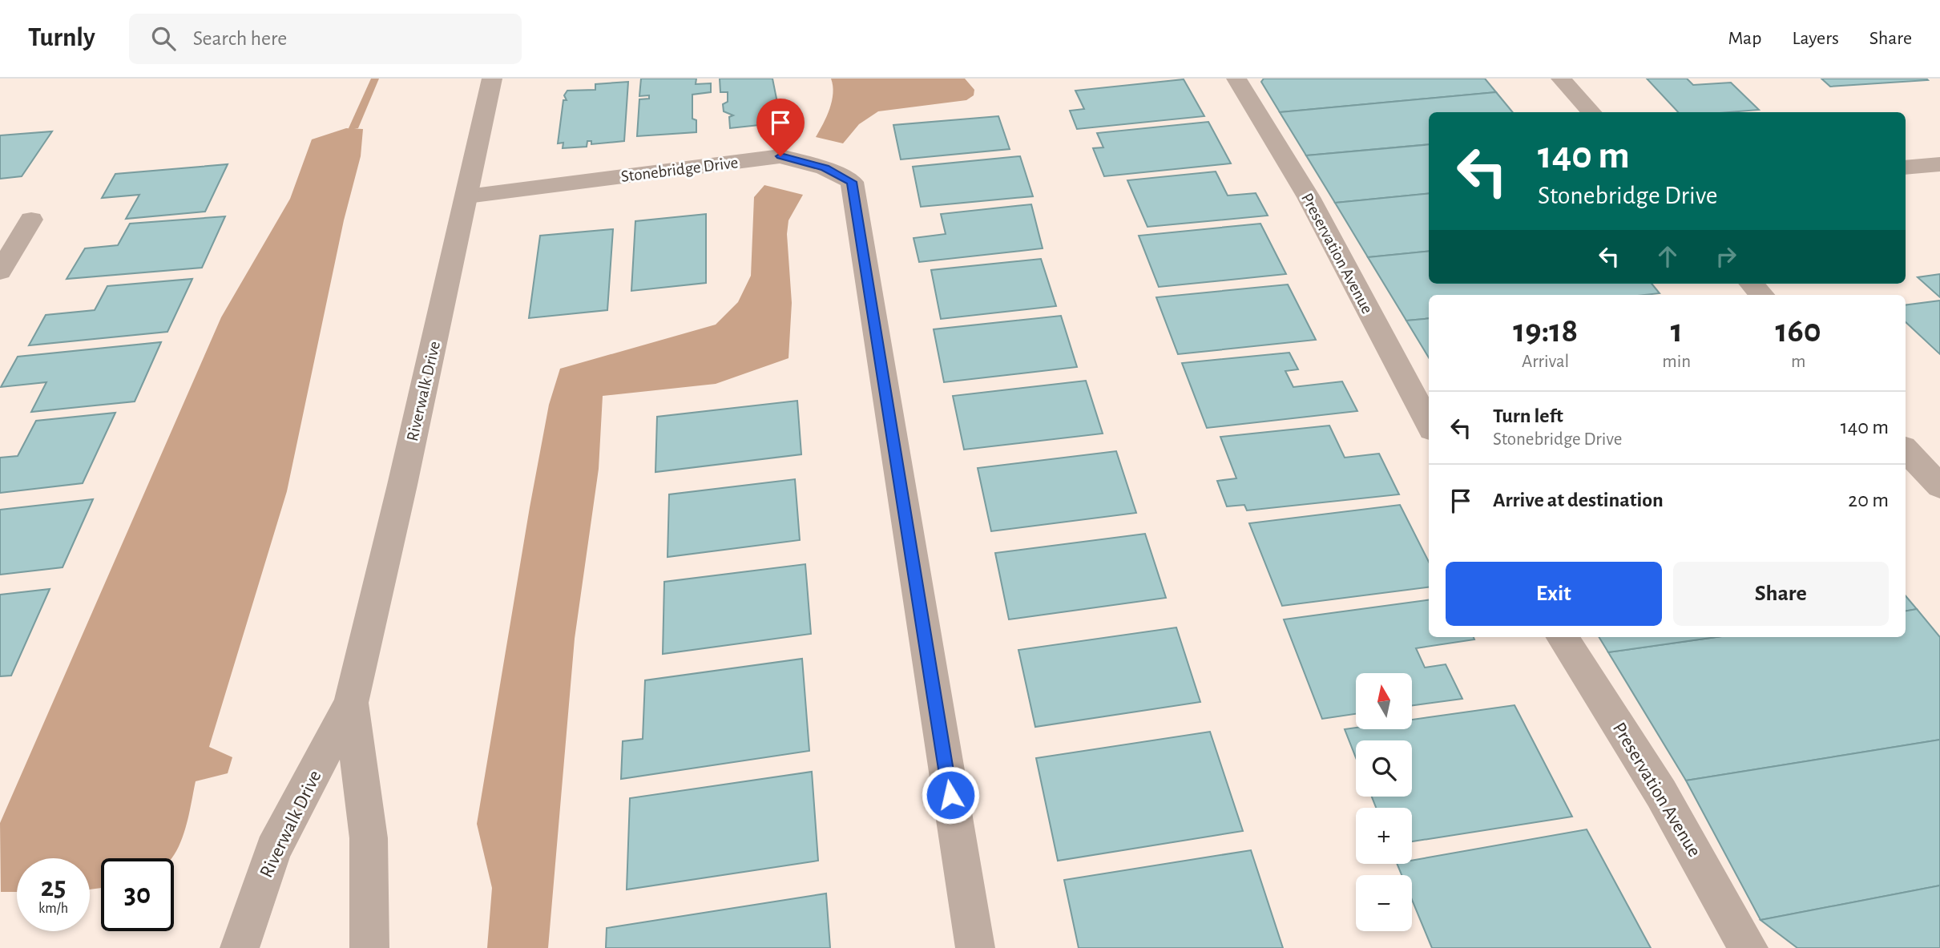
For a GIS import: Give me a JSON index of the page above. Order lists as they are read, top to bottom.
{
  "streets": {
    "street": ["Stonebridge Drive", "Preservation Avenue", "Riverwalk Drive"]
  },
  "crossings": [
    ["Stonebridge Drive", "Riverwalk Drive"]
  ],
  "north": "top",
  "page": {
    "header": "Turnly",
    "search": "Search here",
    "nav": ["Map", "Layers", "Share"],
    "turn": ["140 m", "Stonebridge Drive"],
    "eta": [
      "19:18",
      "Arrival",
      "1",
      "min",
      "160",
      "m"
    ],
    "list": [
      {
        "name": "Turn left",
        "note": "Stonebridge Drive",
        "value": "140 m"
      },
      {
        "name": "Arrive at destination",
        "value": "20 m"
      }
    ],
    "buttons": ["Exit", "Share"],
    "map_buttons": ["+", "−"],
    "speed": "25 km/h",
    "limit": "30"
  }
}
